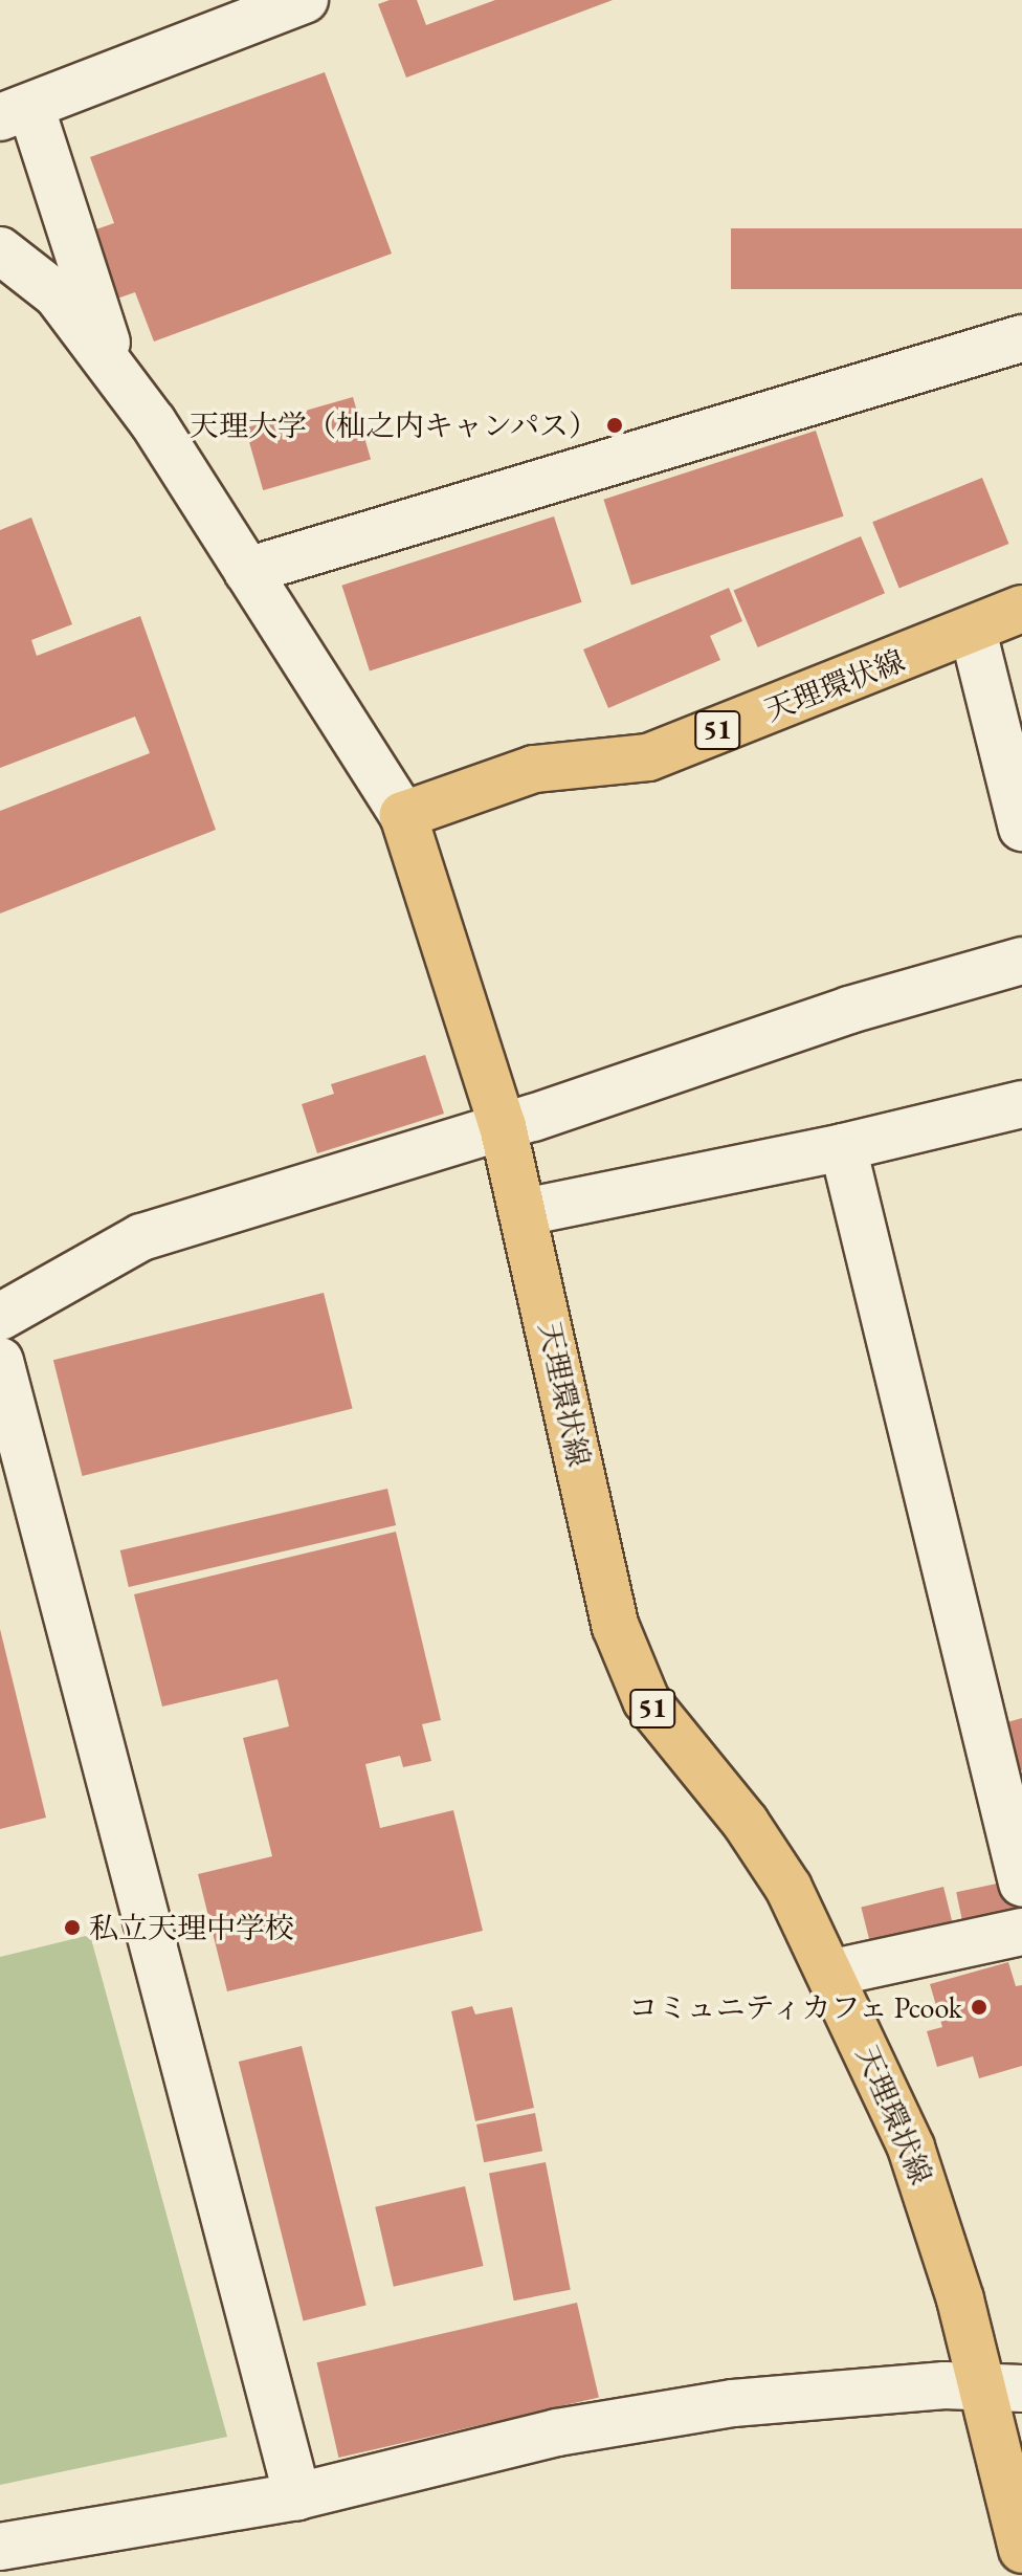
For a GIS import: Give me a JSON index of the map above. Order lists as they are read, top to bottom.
{
  "streets": {
    "main road": ["天理環状線", "51"]
  },
  "places": ["天理大学（杣之内キャンパス）", "私立天理中学校", "コミュニティカフェ Pcook"]
}
